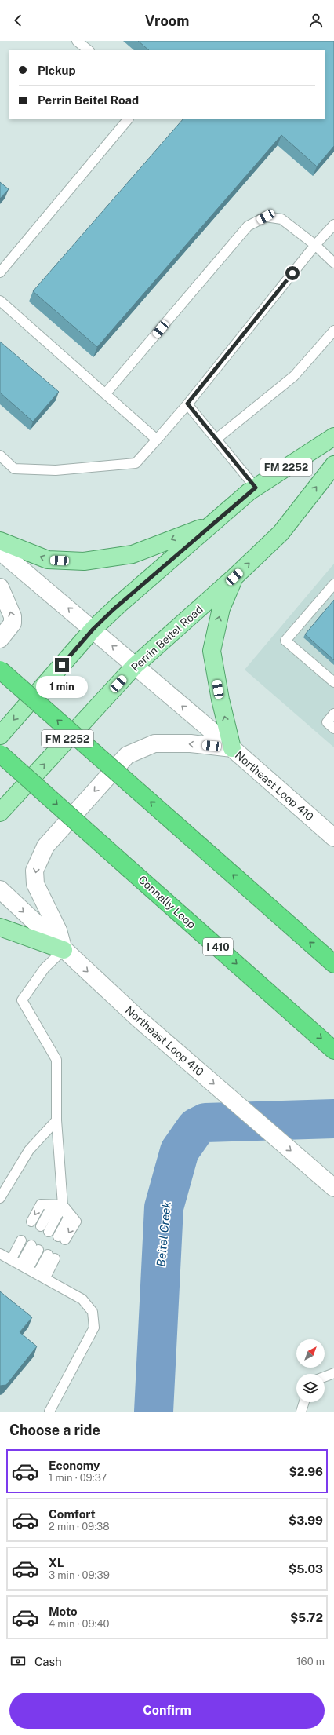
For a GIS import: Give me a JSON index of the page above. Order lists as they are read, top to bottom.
{
  "streets": {
    "highway": ["Connally Loop", "I 410"],
    "main road": ["FM 2252", "Perrin Beitel Road", "Northeast Loop 410"]
  },
  "crossings": [
    ["FM 2252", "Northeast Loop 410"],
    ["Perrin Beitel Road", "Northeast Loop 410"]
  ],
  "water": ["Beitel Creek"],
  "north": "top right",
  "page": {
    "header": "Vroom",
    "banner": ["Pickup", "Perrin Beitel Road"],
    "bubble": "1 min",
    "heading": "Choose a ride",
    "list": [
      {
        "name": "Economy",
        "note": "1 min · 09:37",
        "value": "$2.96"
      },
      {
        "name": "Comfort",
        "note": "2 min · 09:38",
        "value": "$3.99"
      },
      {
        "name": "XL",
        "note": "3 min · 09:39",
        "value": "$5.03"
      },
      {
        "name": "Moto",
        "note": "4 min · 09:40",
        "value": "$5.72"
      }
    ],
    "pay": ["Cash", "160 m"],
    "buttons": "Confirm"
  }
}
